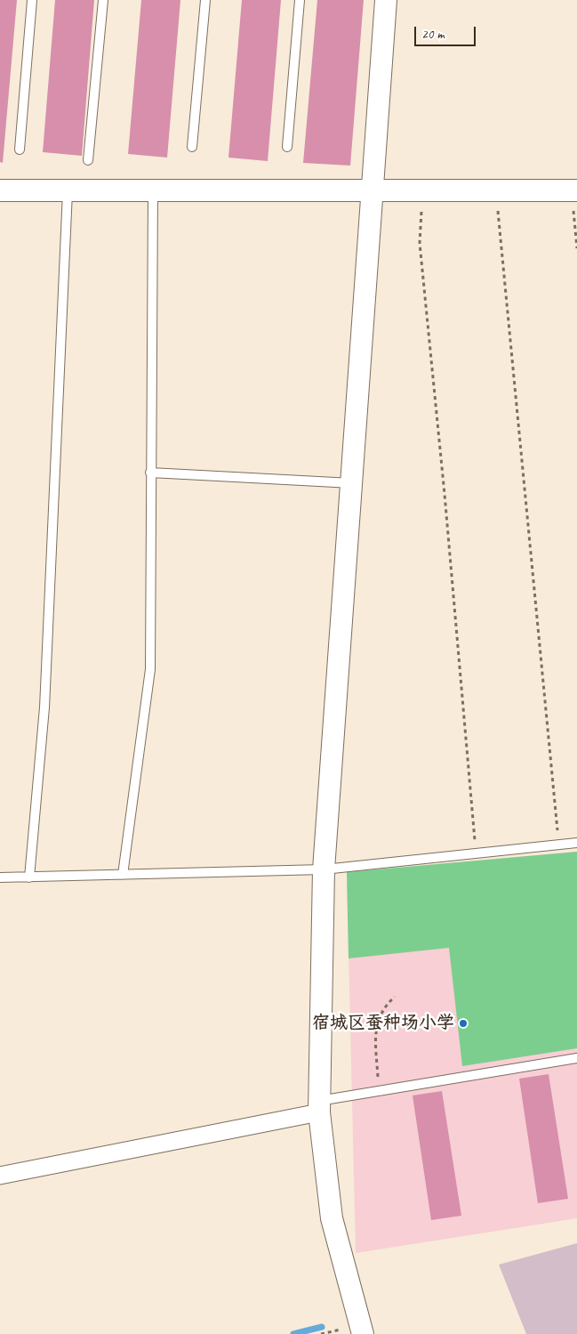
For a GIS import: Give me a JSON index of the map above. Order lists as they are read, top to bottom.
{
  "places": ["宿城区蚕种场小学"],
  "scale_bar": "20 m"
}
